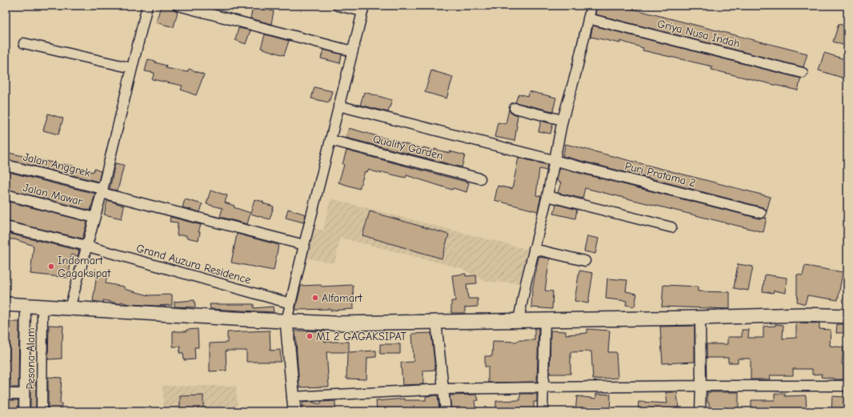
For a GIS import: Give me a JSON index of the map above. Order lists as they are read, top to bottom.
{
  "streets": {
    "street": [
      "Griya Nusa Indah",
      "Quality Garden",
      "Jalan Anggrek",
      "Puri Pratama 2",
      "Jalan Mawar",
      "Grand Auzura Residence",
      "Pesona Alam"
    ]
  },
  "places": ["Indomart Gagaksipat", "Alfamart", "MI 2 GAGAKSIPAT"]
}
